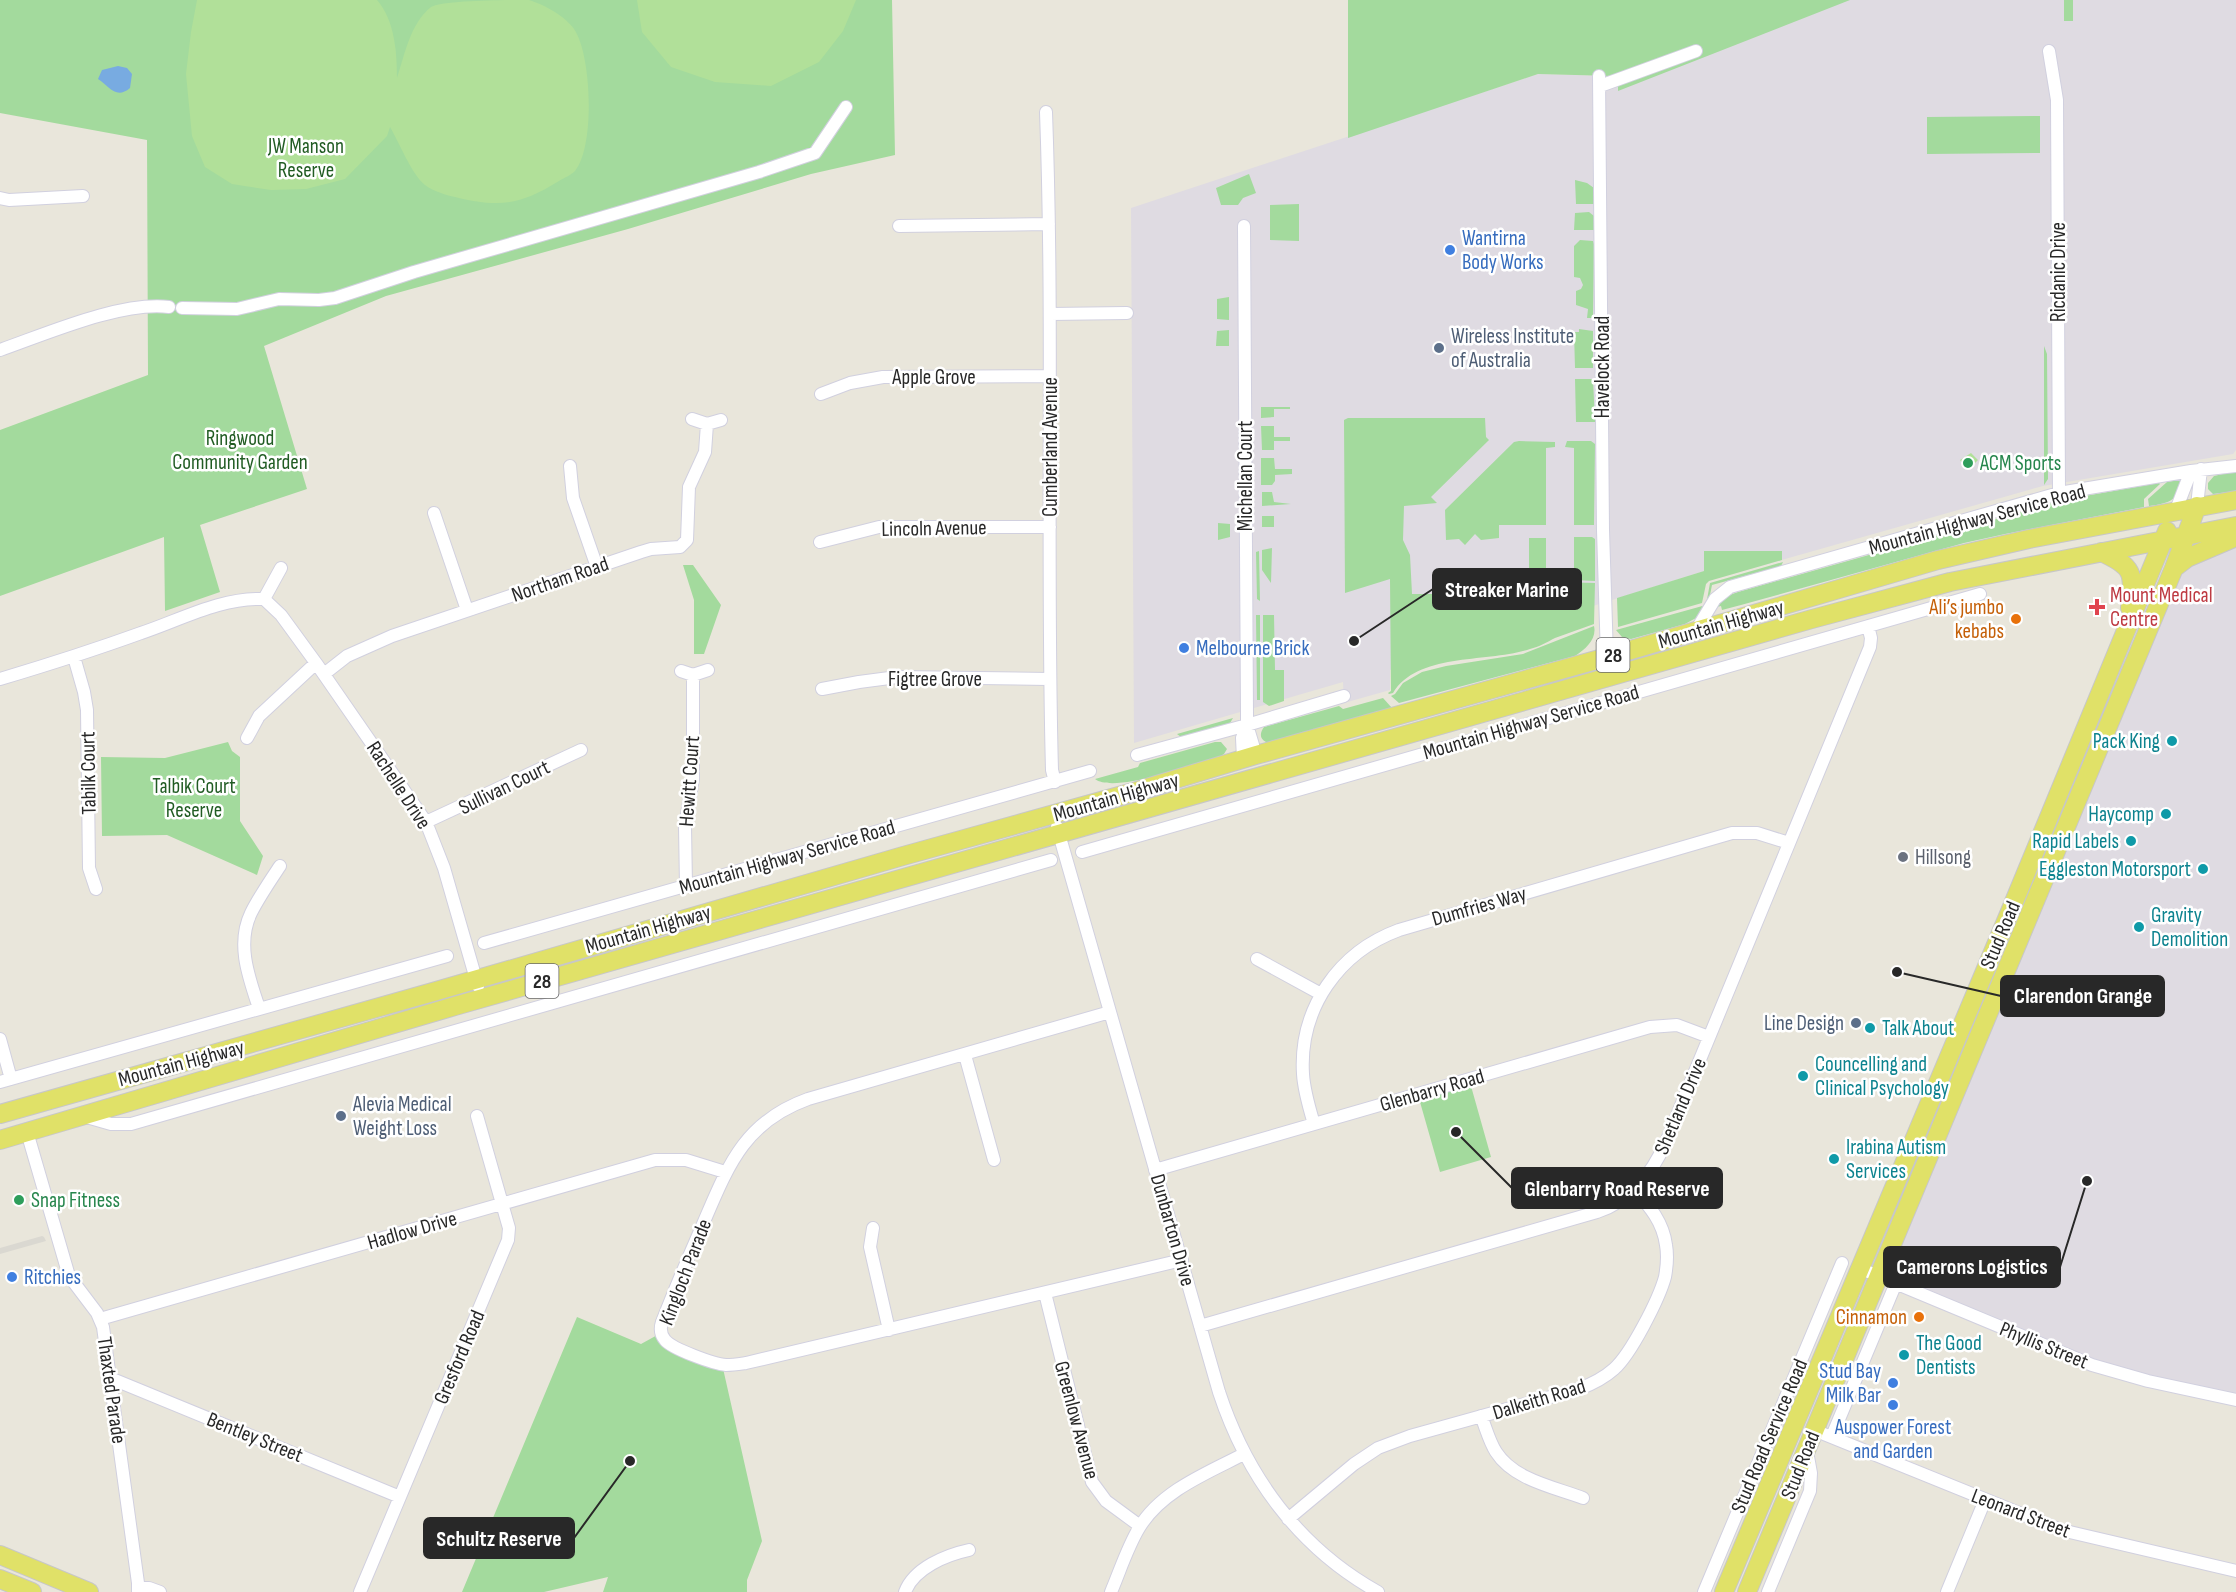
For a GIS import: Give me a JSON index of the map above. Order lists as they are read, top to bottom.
{
  "streets": {
    "main road": ["Mountain Highway", "28", "Stud Road"],
    "street": [
      "Ricdanic Drive",
      "Havelock Road",
      "Apple Grove",
      "Cumberland Avenue",
      "Michellan Court",
      "Mountain Highway Service Road",
      "Lincoln Avenue",
      "Northam Road",
      "Figtree Grove",
      "Tabilk Court",
      "Hewitt Court",
      "Rachelle Drive",
      "Sullivan Court",
      "Dumfries Way",
      "Glenbarry Road",
      "Shetland Drive",
      "Hadlow Drive",
      "Dunbarton Drive",
      "Kingloch Parade",
      "Phyllis Street",
      "Gresford Road",
      "Thaxted Parade",
      "Dalkeith Road",
      "Greenlow Avenue",
      "Stud Road Service Road",
      "Bentley Street",
      "Leonard Street"
    ]
  },
  "crossings": [
    ["Ricdanic Drive", "Mountain Highway Service Road"],
    ["Havelock Road", "Mountain Highway"],
    ["Apple Grove", "Cumberland Avenue"],
    ["Cumberland Avenue", "Mountain Highway Service Road"],
    ["Cumberland Avenue", "Lincoln Avenue"],
    ["Cumberland Avenue", "Figtree Grove"],
    ["Michellan Court", "Mountain Highway"],
    ["Mountain Highway Service Road", "Mountain Highway"],
    ["Mountain Highway Service Road", "Hewitt Court"],
    ["Mountain Highway Service Road", "Shetland Drive"],
    ["Northam Road", "Rachelle Drive"],
    ["Mountain Highway", "Rachelle Drive"],
    ["Mountain Highway", "Stud Road"],
    ["Mountain Highway", "Dunbarton Drive"],
    ["Mountain Highway", "Thaxted Parade"],
    ["Rachelle Drive", "Sullivan Court"],
    ["Dumfries Way", "Glenbarry Road"],
    ["Dumfries Way", "Shetland Drive"],
    ["Stud Road", "Phyllis Street"],
    ["Stud Road", "Stud Road Service Road"],
    ["Stud Road", "Leonard Street"],
    ["Glenbarry Road", "Shetland Drive"],
    ["Glenbarry Road", "Dunbarton Drive"],
    ["Shetland Drive", "Dunbarton Drive"],
    ["Shetland Drive", "Dalkeith Road"],
    ["Hadlow Drive", "Kingloch Parade"],
    ["Hadlow Drive", "Gresford Road"],
    ["Hadlow Drive", "Thaxted Parade"],
    ["Dunbarton Drive", "Kingloch Parade"],
    ["Dunbarton Drive", "Dalkeith Road"],
    ["Kingloch Parade", "Greenlow Avenue"],
    ["Phyllis Street", "Stud Road Service Road"],
    ["Gresford Road", "Bentley Street"],
    ["Thaxted Parade", "Bentley Street"]
  ],
  "parks": ["JW Manson Reserve", "Ringwood Community Garden", "Talbik Court Reserve"],
  "places": {
    "other": [
      "Wantirna Body Works",
      "Wireless Institute of Australia",
      "ACM Sports",
      "Ali’s jumbo kebabs",
      "Streaker Marine",
      "Melbourne Brick",
      "Pack King",
      "Haycomp",
      "Rapid Labels",
      "Hillsong",
      "Eggleston Motorsport",
      "Gravity Demolition",
      "Clarendon Grange",
      "Line Design",
      "Talk About",
      "Councelling and Clinical Psychology",
      "Alevia Medical Weight Loss",
      "Glenbarry Road Reserve",
      "Irabina Autism Services",
      "Camerons Logistics",
      "Snap Fitness",
      "Ritchies",
      "Cinnamon",
      "The Good Dentists",
      "Stud Bay Milk Bar",
      "Auspower Forest and Garden",
      "Schultz Reserve"
    ],
    "health": ["Mount Medical Centre"]
  }
}
